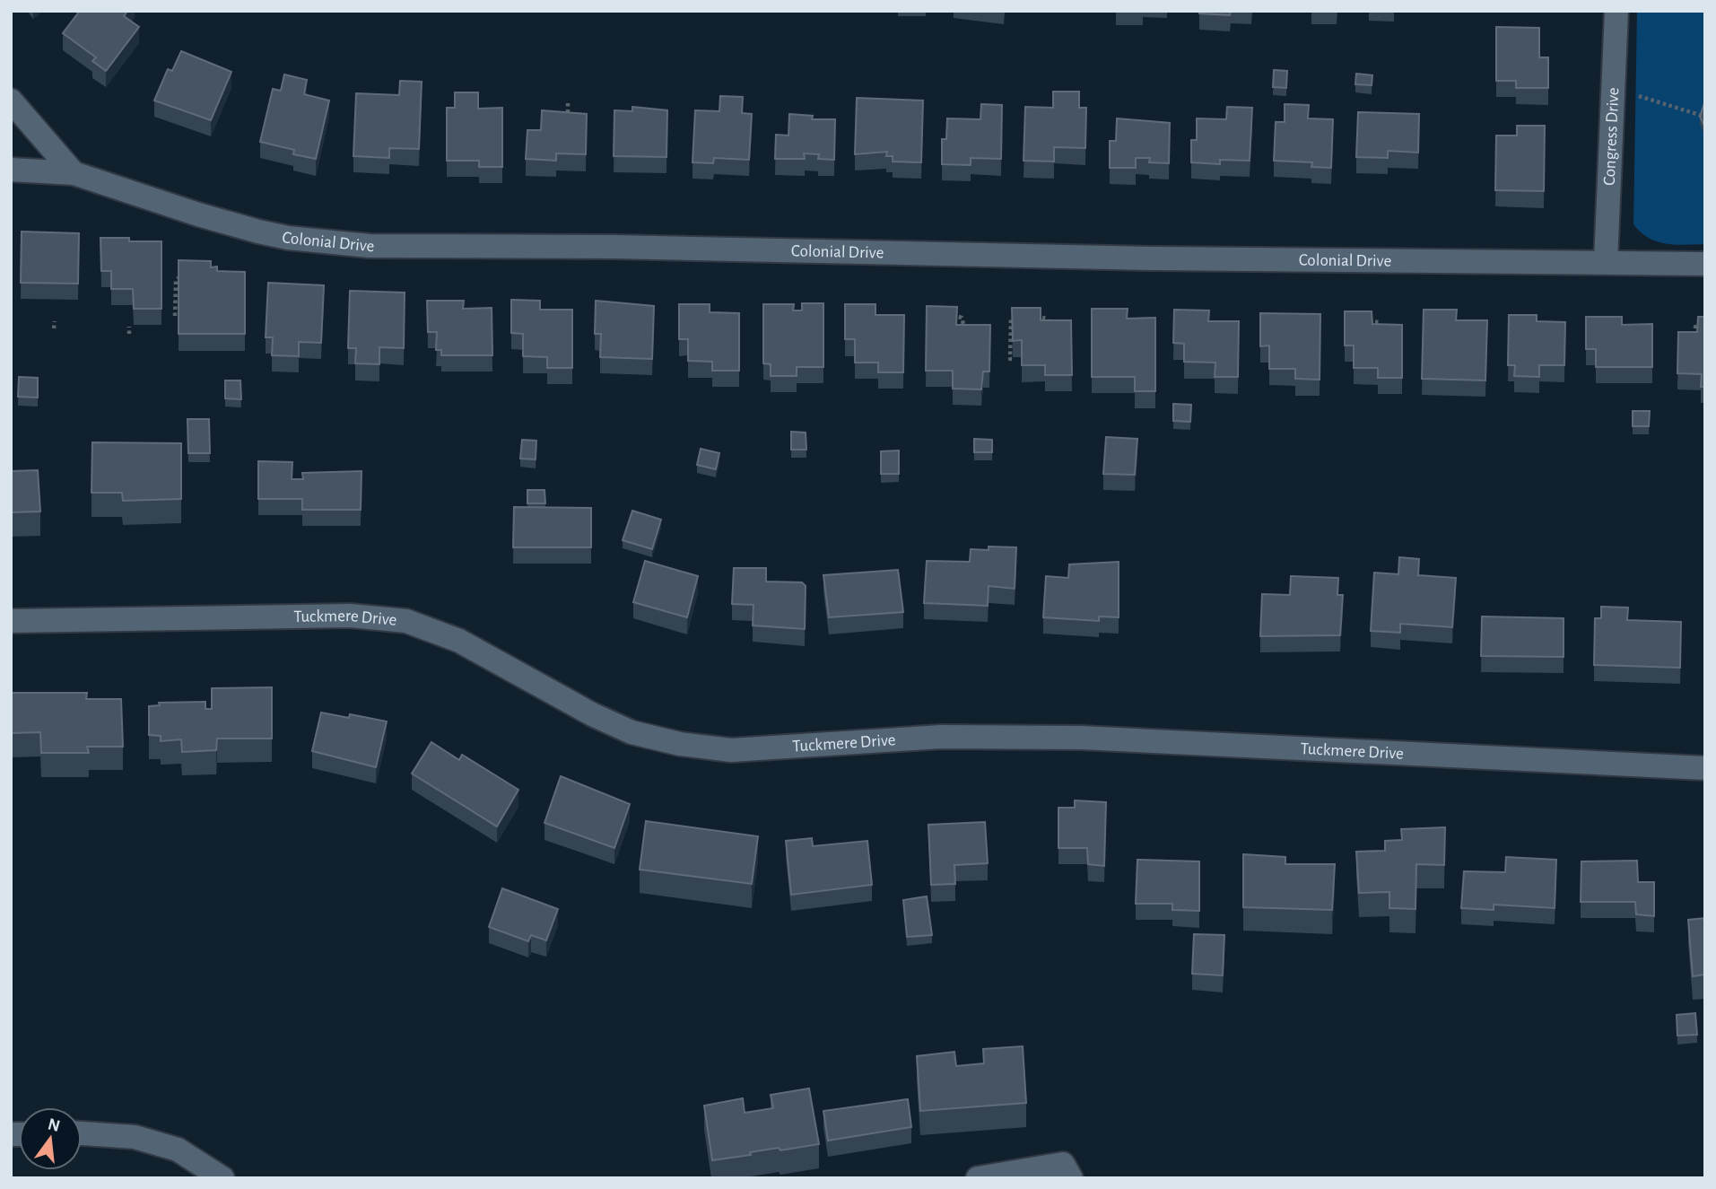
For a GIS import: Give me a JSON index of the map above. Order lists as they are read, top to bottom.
{
  "streets": {
    "street": ["Congress Drive", "Colonial Drive", "Tuckmere Drive"]
  },
  "crossings": [
    ["Congress Drive", "Colonial Drive"]
  ],
  "north": "top"
}
